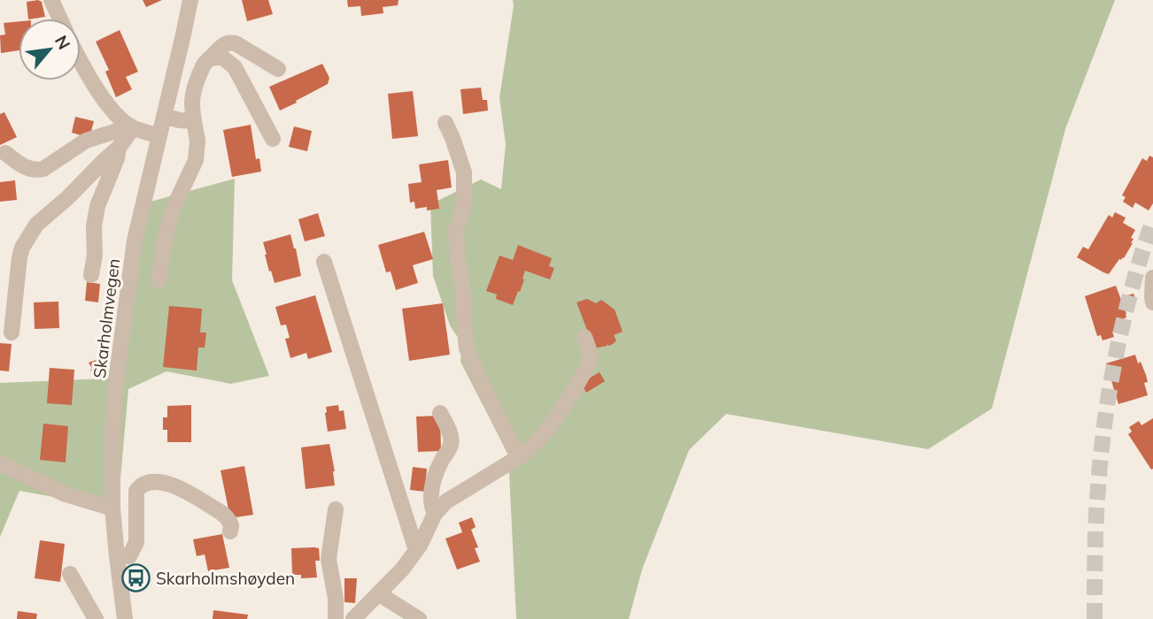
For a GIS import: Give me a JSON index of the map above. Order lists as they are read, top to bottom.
{
  "streets": {
    "street": ["Skarholmvegen"]
  },
  "places": {
    "bus stop": ["Skarholmshøyden"]
  },
  "north": "top right"
}
